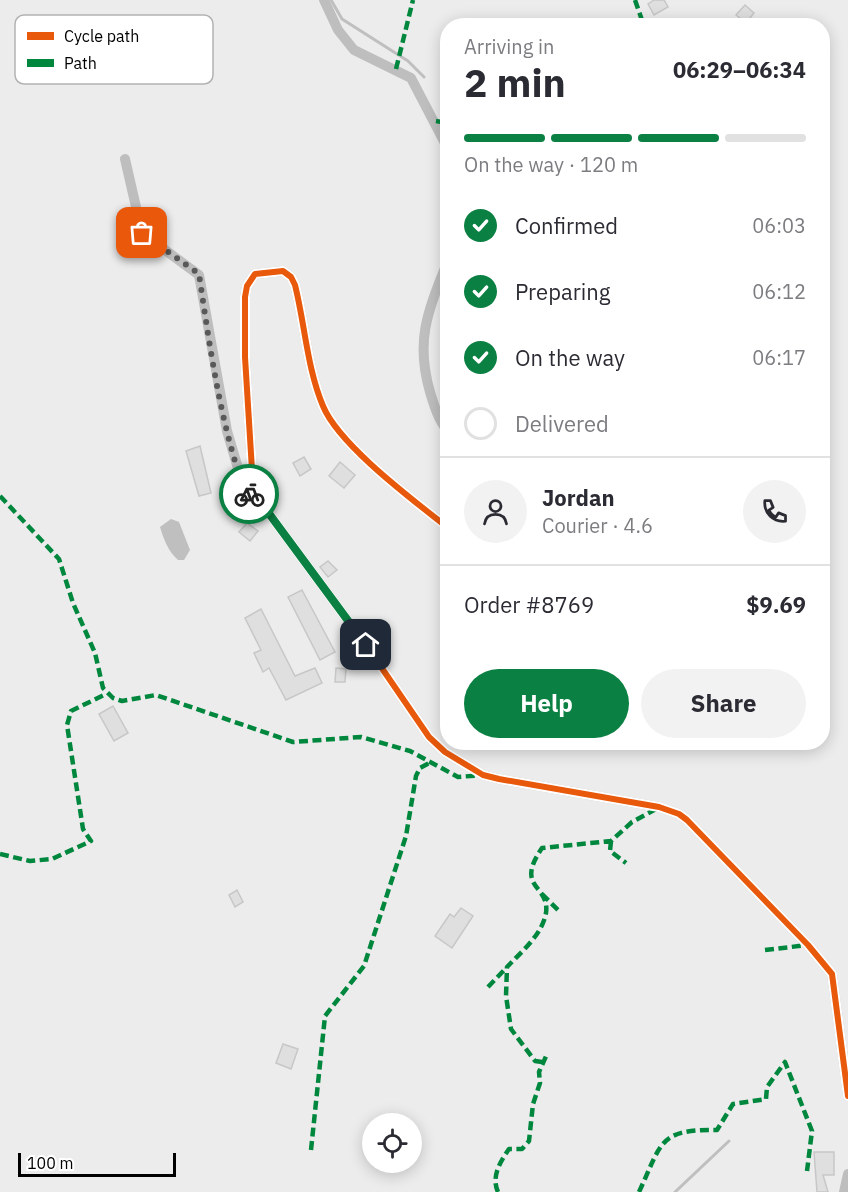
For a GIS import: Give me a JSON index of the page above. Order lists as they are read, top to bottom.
{
  "legend": ["Cycle path", "Path"],
  "scale_bar": "100 m",
  "page": {
    "heading": ["2 min", "Arriving in", "06:29–06:34"],
    "panel": [
      "Jordan",
      "Courier · 4.6",
      "Order #8769",
      "$9.69"
    ],
    "bar": "On the way · 120 m",
    "list": [
      ["Confirmed", "06:03"],
      ["Preparing", "06:12"],
      ["On the way", "06:17"],
      "Delivered"
    ],
    "buttons": ["Help", "Share"],
    "scale": "100 m"
  }
}
